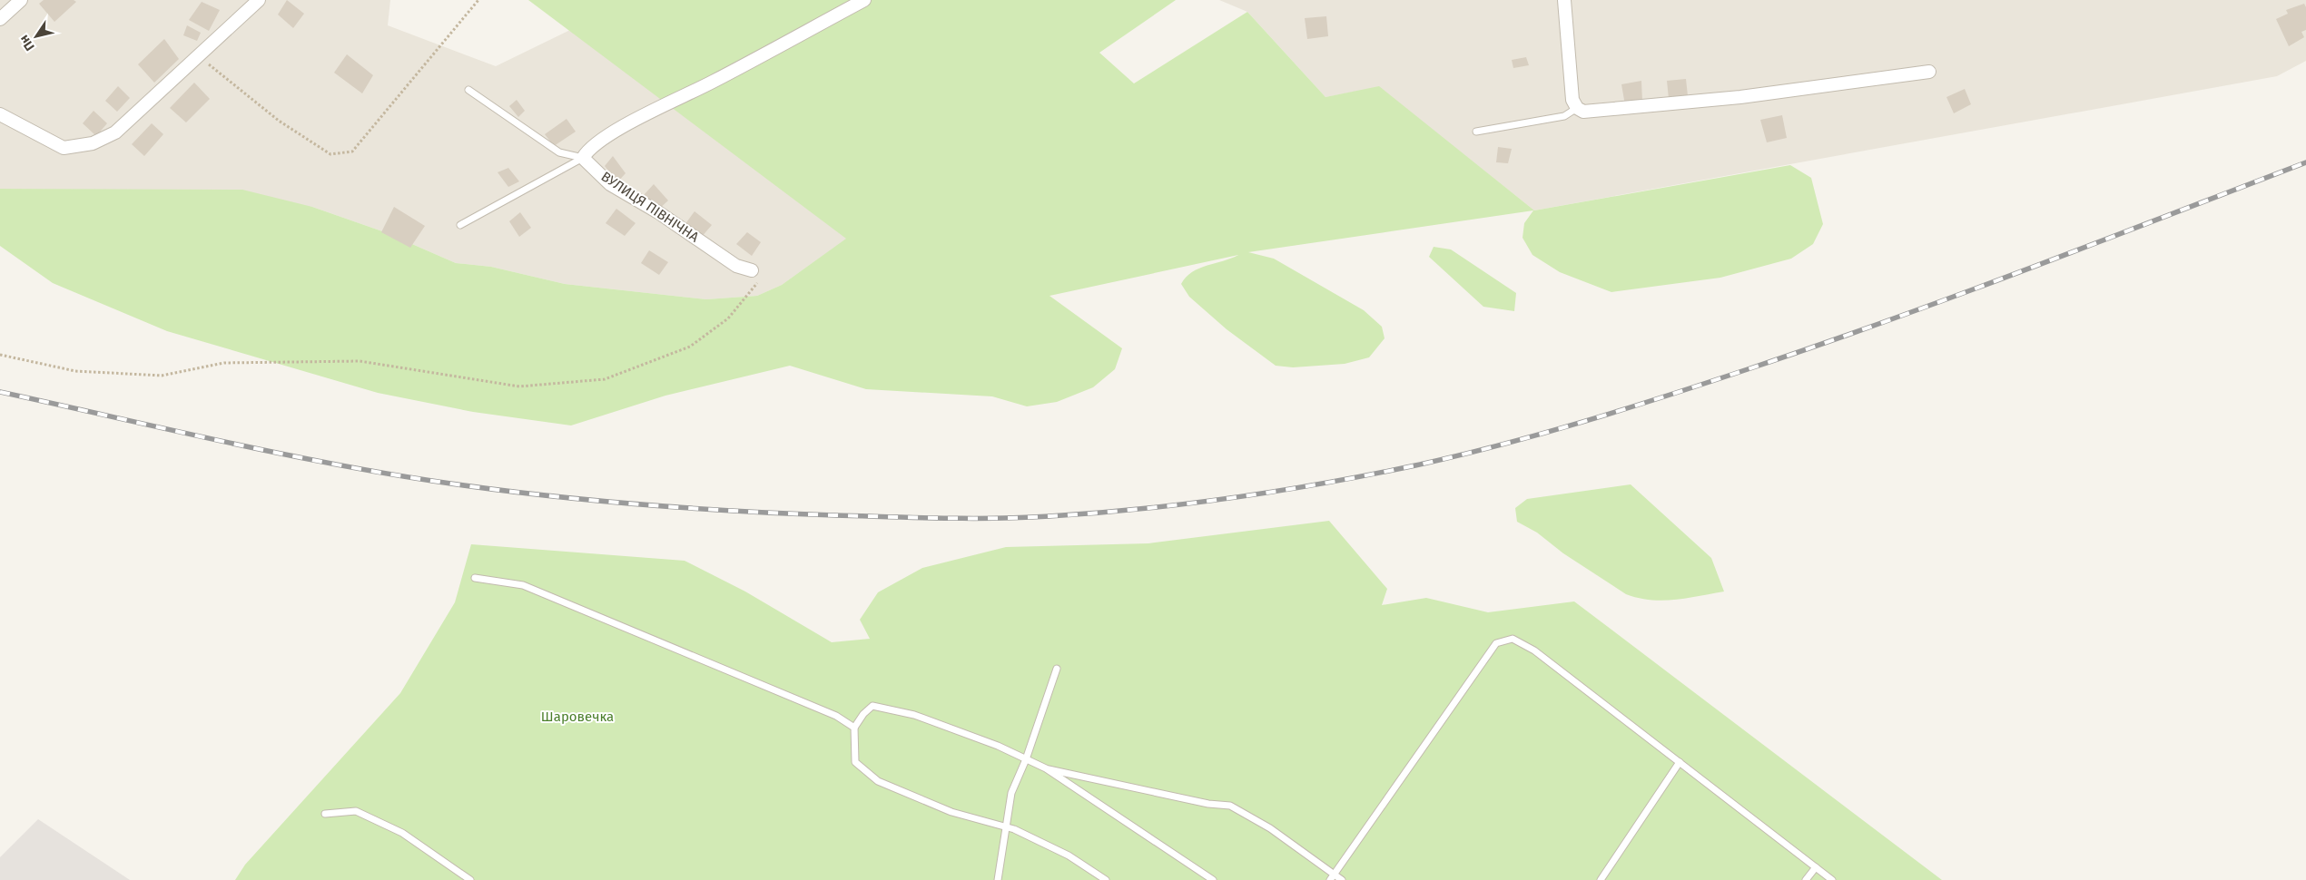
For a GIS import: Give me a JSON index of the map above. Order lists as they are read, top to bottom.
{
  "streets": {
    "street": ["ВУЛИЦЯ ПІВНІЧНА"]
  },
  "parks": ["Шаровечка"],
  "north": "bottom left"
}
